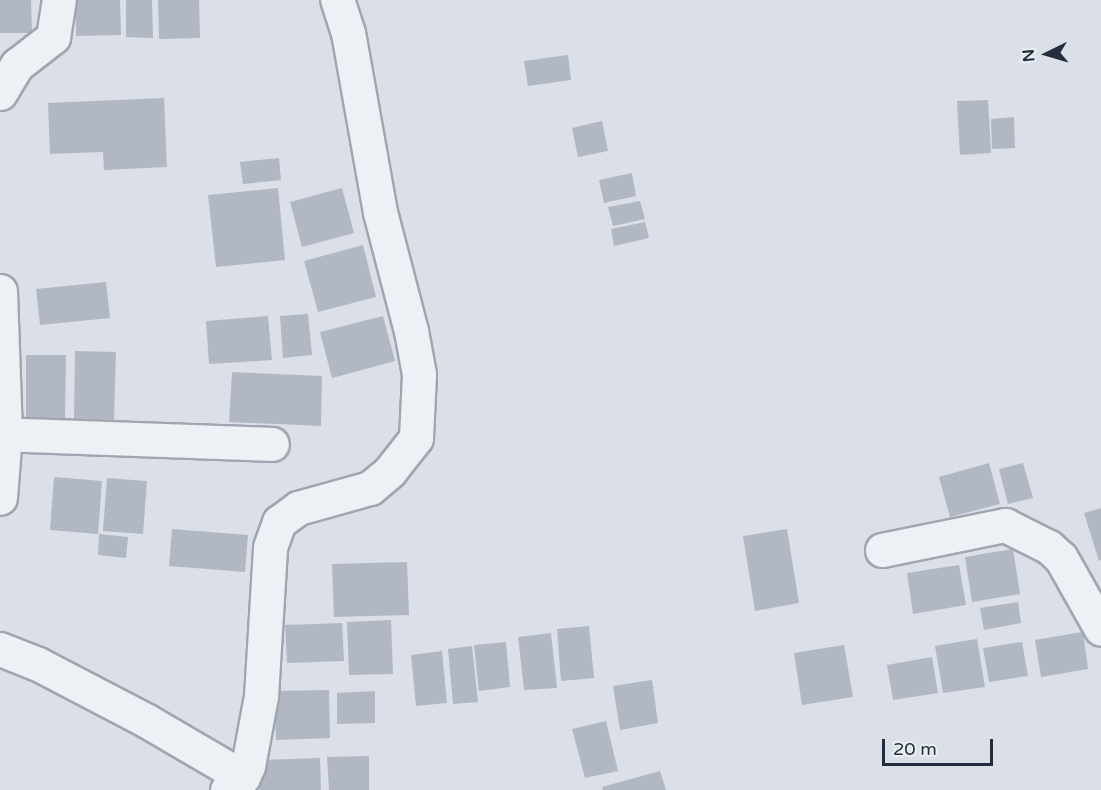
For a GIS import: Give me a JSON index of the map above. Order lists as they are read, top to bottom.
{
  "scale_bar": "20 m",
  "north": "left"
}
